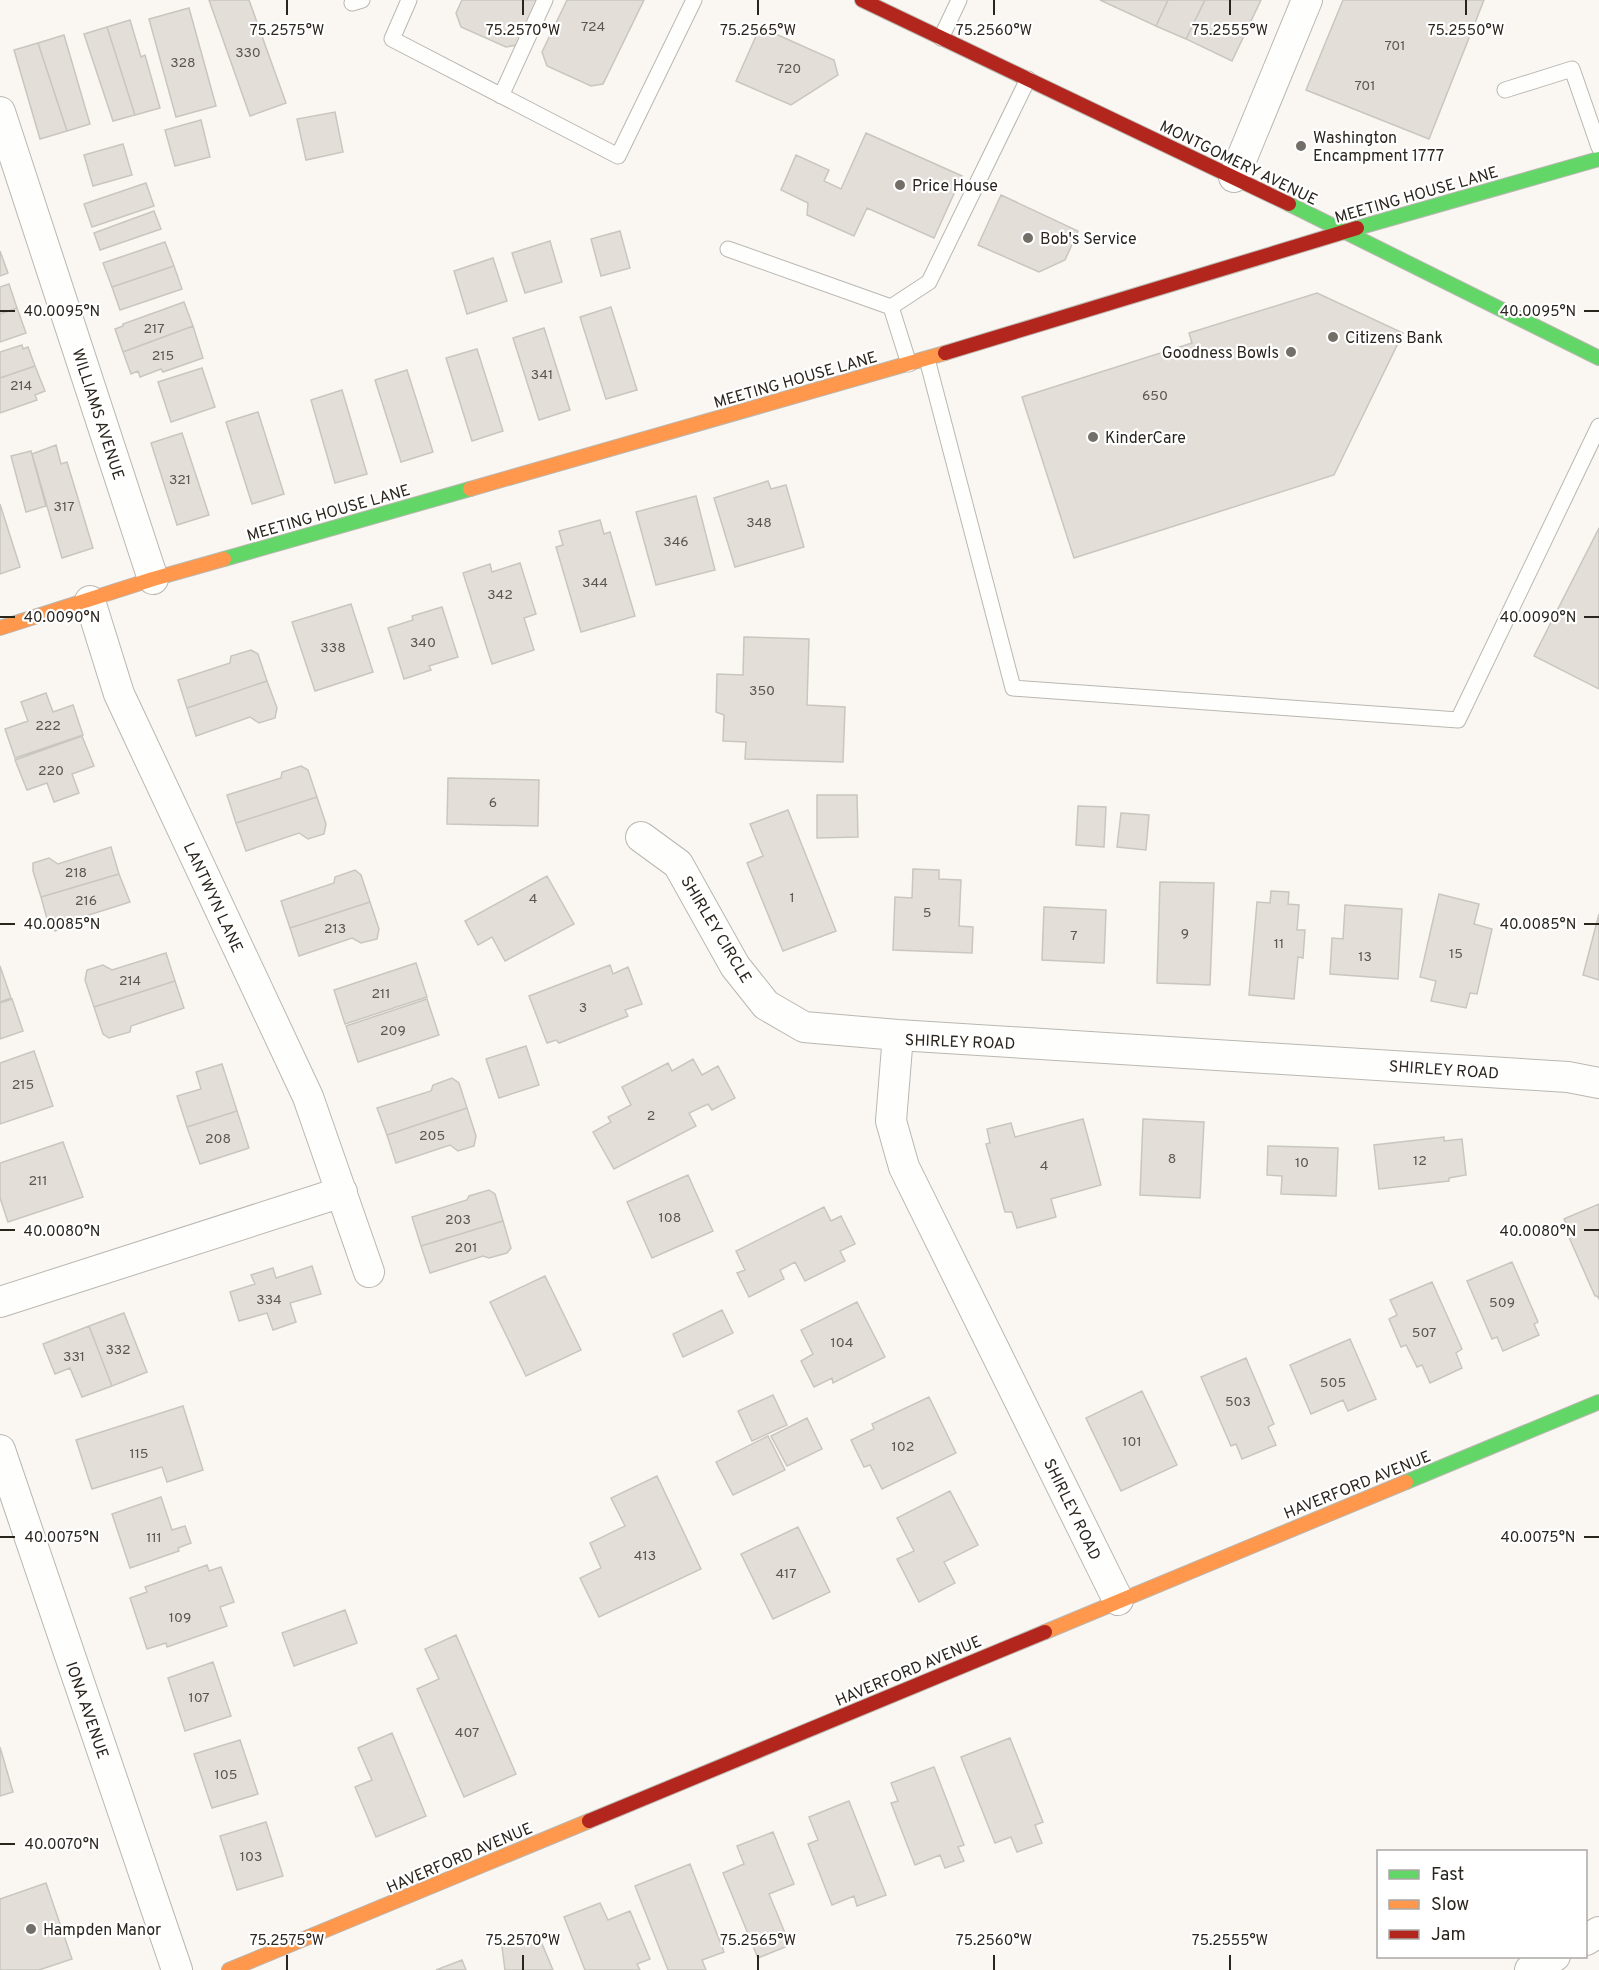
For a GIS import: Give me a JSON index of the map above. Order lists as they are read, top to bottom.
{
  "streets": {
    "street": [
      "MONTGOMERY AVENUE",
      "MEETING HOUSE LANE",
      "WILLIAMS AVENUE",
      "LANTWYN LANE",
      "SHIRLEY CIRCLE",
      "SHIRLEY ROAD",
      "HAVERFORD AVENUE",
      "IONA AVENUE"
    ]
  },
  "crossings": [
    ["MONTGOMERY AVENUE", "MEETING HOUSE LANE"],
    ["MEETING HOUSE LANE", "WILLIAMS AVENUE"],
    ["MEETING HOUSE LANE", "LANTWYN LANE"],
    ["SHIRLEY CIRCLE", "SHIRLEY ROAD"],
    ["SHIRLEY ROAD", "HAVERFORD AVENUE"]
  ],
  "places": [
    "Washington Encampment 1777",
    "Price House",
    "Bob's Service",
    "Citizens Bank",
    "Goodness Bowls",
    "KinderCare",
    "Hampden Manor"
  ],
  "house_numbers": [
    "724",
    "701",
    "330",
    "328",
    "720",
    "701",
    "217",
    "215",
    "341",
    "214",
    "650",
    "321",
    "317",
    "348",
    "346",
    "344",
    "342",
    "340",
    "338",
    "350",
    "222",
    "220",
    "6",
    "218",
    "1",
    "4",
    "216",
    "5",
    "213",
    "9",
    "7",
    "11",
    "15",
    "13",
    "214",
    "211",
    "3",
    "209",
    "215",
    "2",
    "205",
    "208",
    "8",
    "12",
    "10",
    "4",
    "211",
    "108",
    "203",
    "201",
    "334",
    "509",
    "507",
    "104",
    "332",
    "331",
    "505",
    "503",
    "101",
    "102",
    "115",
    "111",
    "413",
    "417",
    "109",
    "107",
    "407",
    "105",
    "103"
  ],
  "legend": ["Fast", "Slow", "Jam"],
  "coordinates": [
    "75.2575°W",
    "75.2570°W",
    "75.2565°W",
    "75.2560°W",
    "75.2555°W",
    "75.2550°W",
    "40.0095°N",
    "40.0090°N",
    "40.0085°N",
    "40.0080°N",
    "40.0075°N",
    "40.0070°N"
  ]
}
